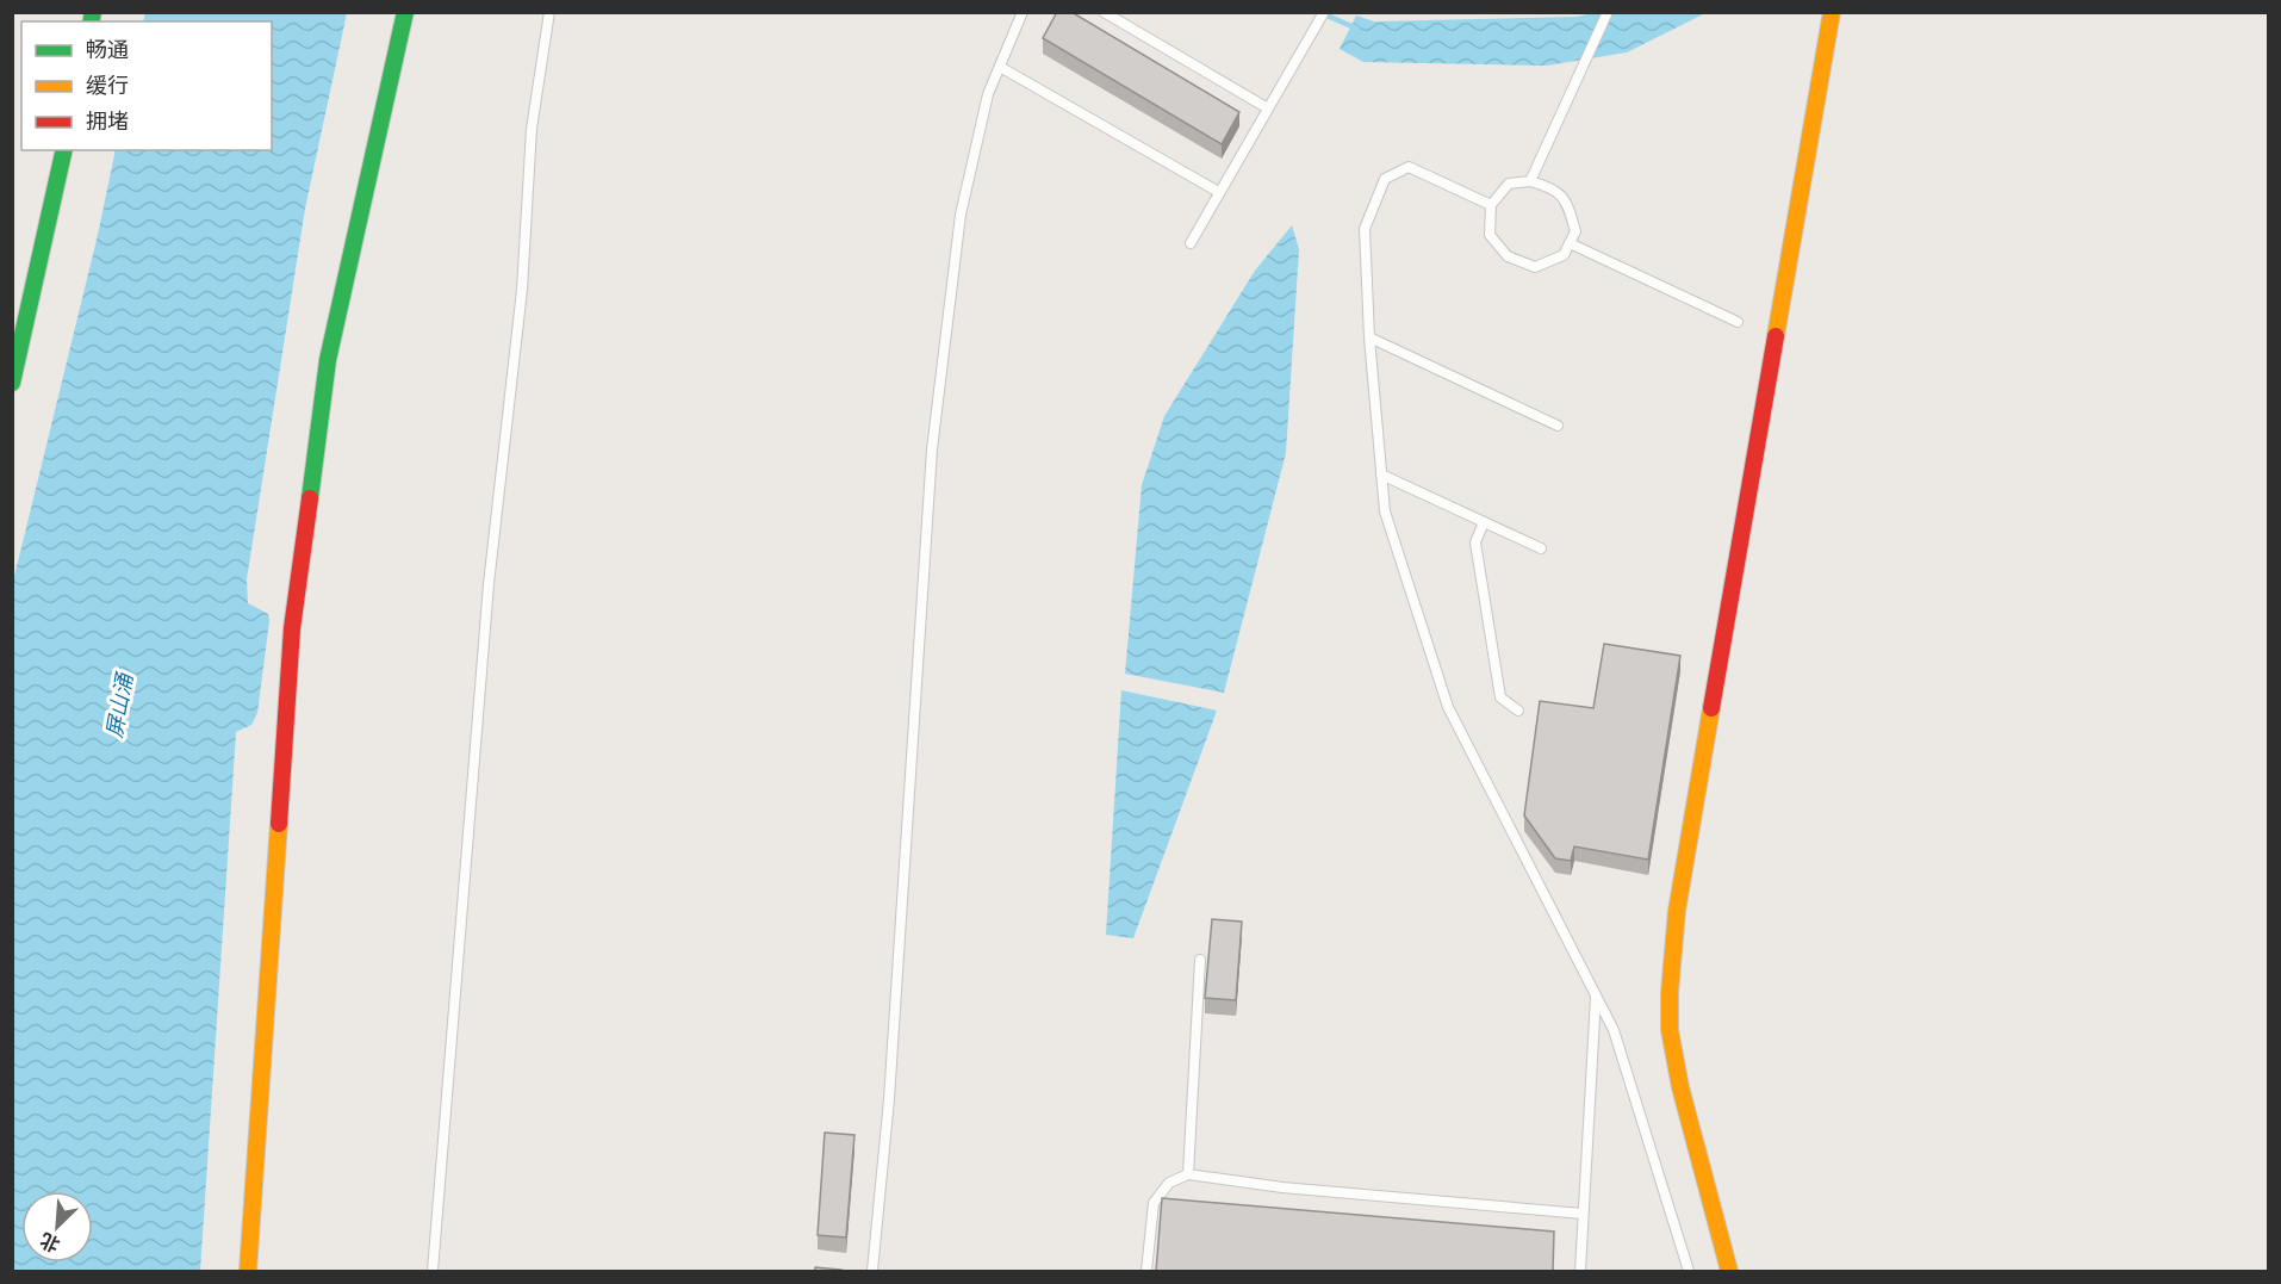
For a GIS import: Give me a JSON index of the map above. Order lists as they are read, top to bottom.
{
  "water": ["屏山涌"],
  "legend": ["畅通", "缓行", "拥堵"],
  "north": "bottom left"
}
